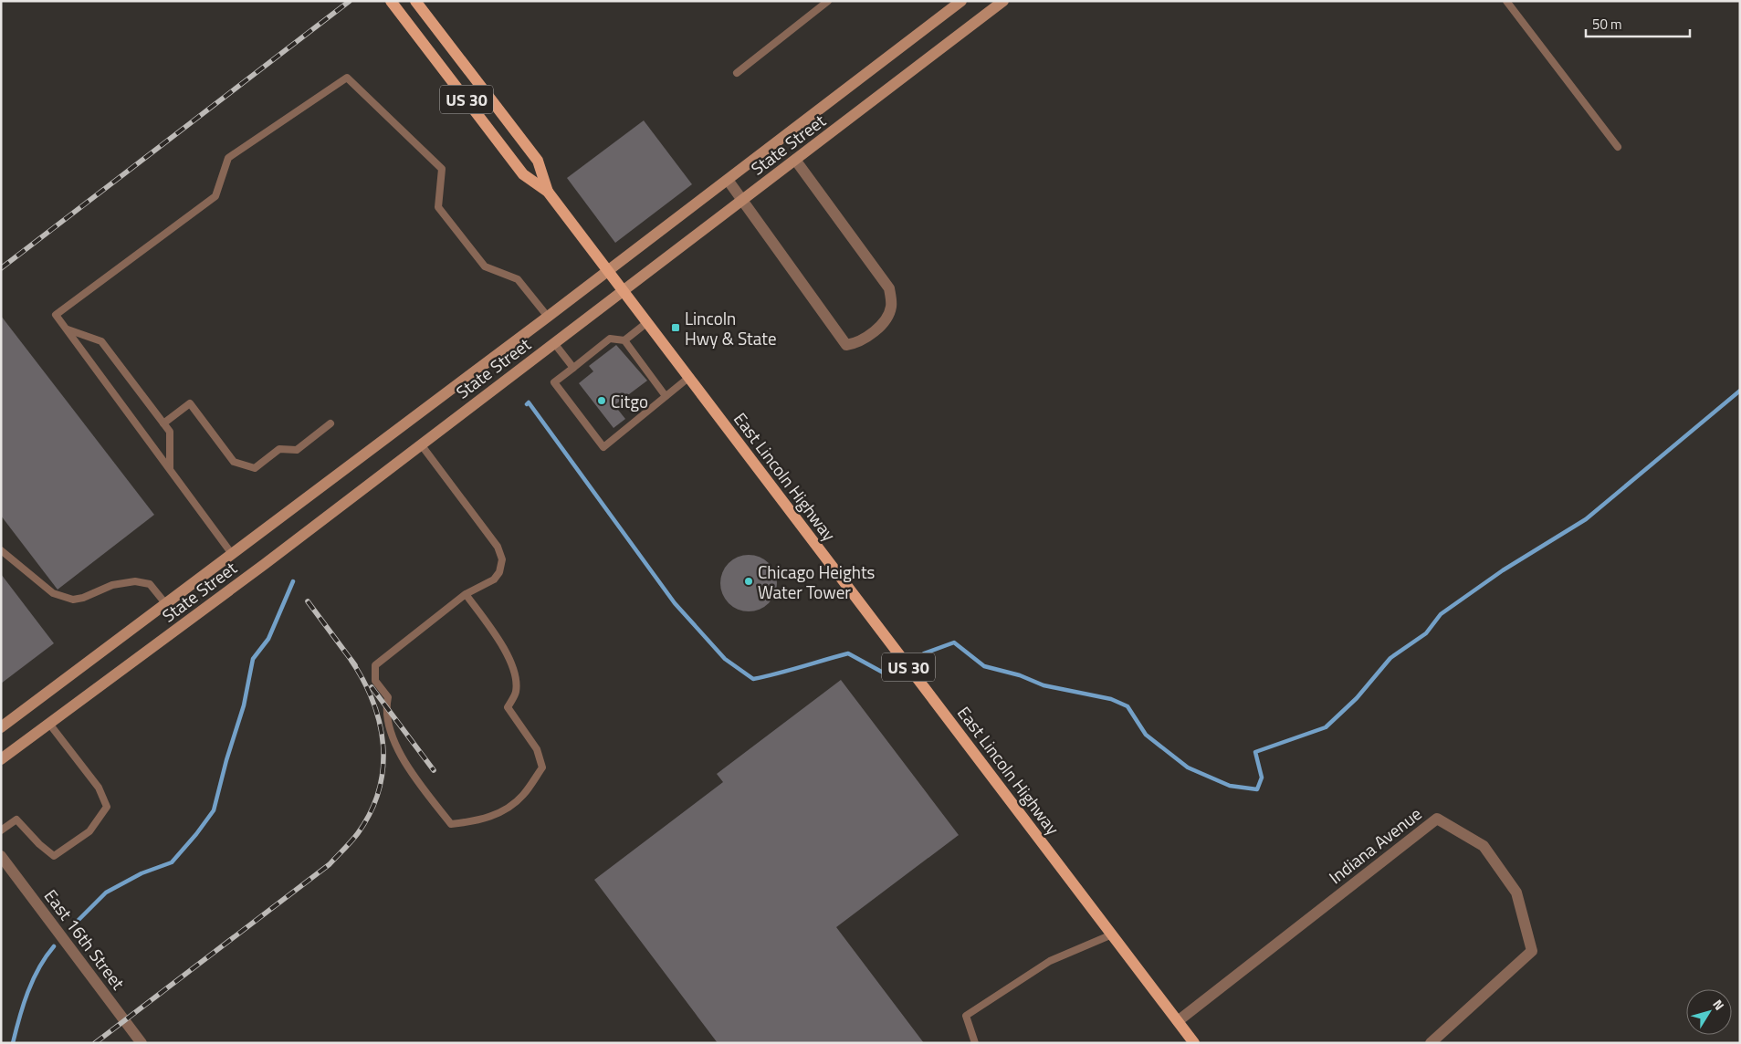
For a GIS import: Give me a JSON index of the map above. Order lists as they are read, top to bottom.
{
  "streets": {
    "main road": ["US 30", "East Lincoln Highway"],
    "street": ["State Street", "Indiana Avenue", "East 16th Street"]
  },
  "crossings": [
    ["State Street", "East Lincoln Highway"],
    ["East Lincoln Highway", "Indiana Avenue"]
  ],
  "places": {
    "transit": ["Lincoln Hwy & State"],
    "other": ["Citgo", "Chicago Heights Water Tower"]
  },
  "scale_bar": "50 m",
  "north": "top right"
}
